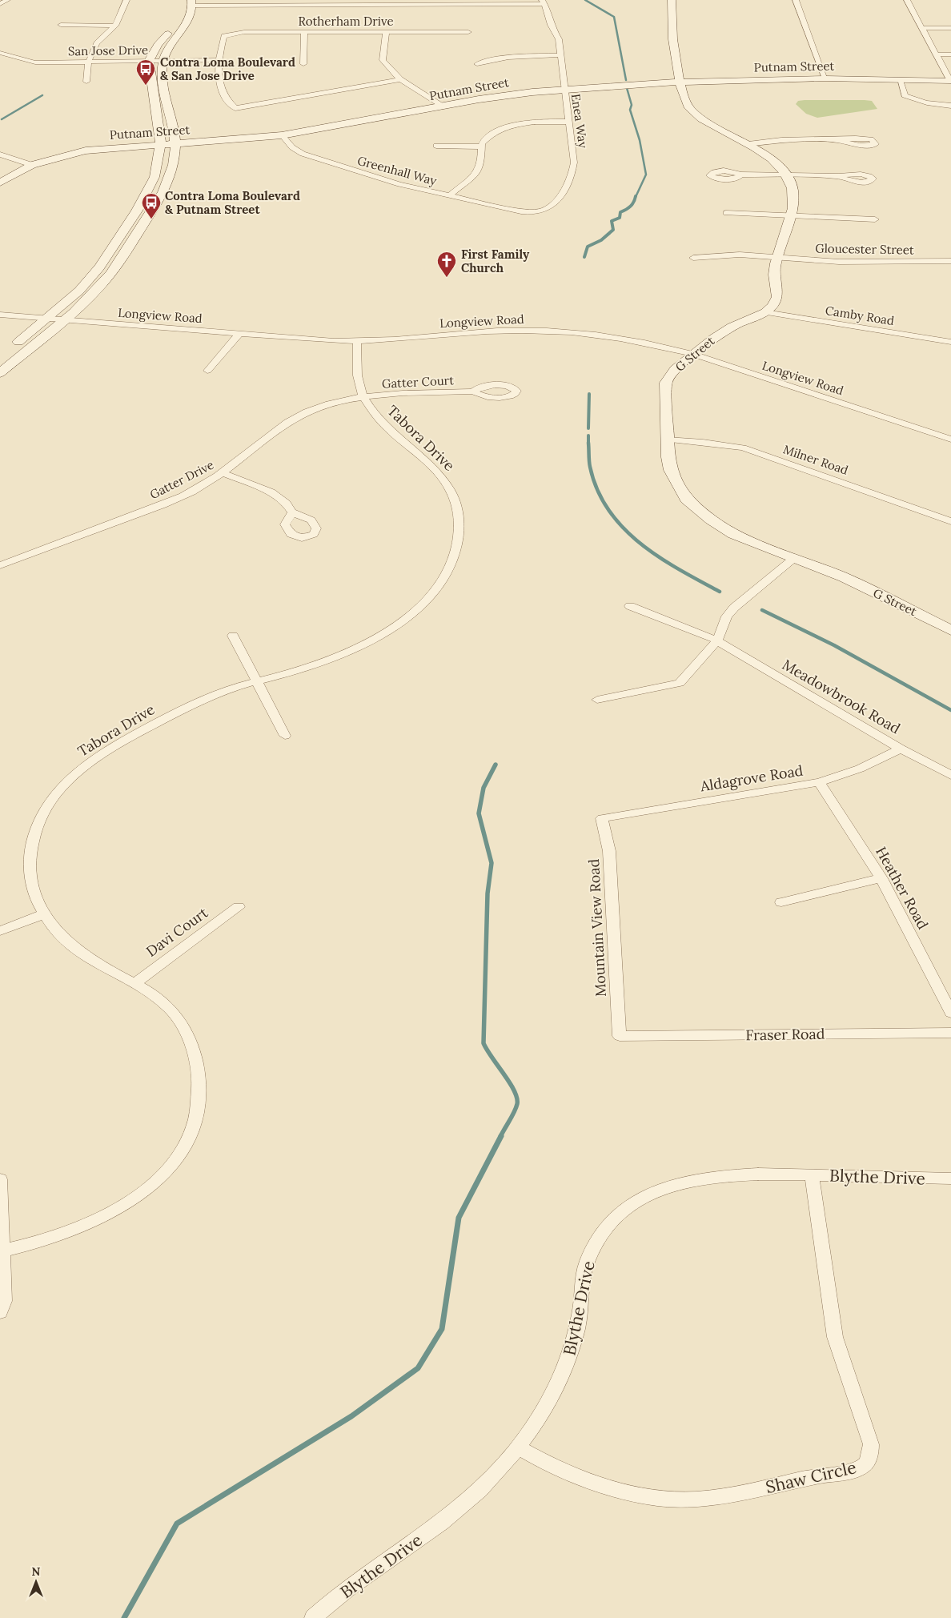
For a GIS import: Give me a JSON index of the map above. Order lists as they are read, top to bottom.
{
  "streets": {
    "street": [
      "Rotherham Drive",
      "San Jose Drive",
      "Putnam Street",
      "Enea Way",
      "Greenhall Way",
      "Gloucester Street",
      "Longview Road",
      "Camby Road",
      "G Street",
      "Gatter Court",
      "Tabora Drive",
      "Milner Road",
      "Gatter Drive",
      "Meadowbrook Road",
      "Aldagrove Road",
      "Heather Road",
      "Mountain View Road",
      "Davi Court",
      "Fraser Road",
      "Blythe Drive",
      "Shaw Circle"
    ]
  },
  "crossings": [
    ["Rotherham Drive", "San Jose Drive"],
    ["Putnam Street", "Enea Way"],
    ["Putnam Street", "Greenhall Way"],
    ["Putnam Street", "G Street"],
    ["Enea Way", "Greenhall Way"],
    ["Gloucester Street", "G Street"],
    ["Longview Road", "G Street"],
    ["Longview Road", "Tabora Drive"],
    ["Camby Road", "G Street"],
    ["G Street", "Milner Road"],
    ["Gatter Court", "Tabora Drive"],
    ["Gatter Court", "Gatter Drive"],
    ["Tabora Drive", "Gatter Drive"],
    ["Tabora Drive", "Davi Court"],
    ["Meadowbrook Road", "Aldagrove Road"],
    ["Aldagrove Road", "Heather Road"],
    ["Aldagrove Road", "Mountain View Road"],
    ["Mountain View Road", "Fraser Road"],
    ["Blythe Drive", "Shaw Circle"]
  ],
  "places": {
    "bus stop": ["Contra Loma Boulevard & San Jose Drive", "Contra Loma Boulevard & Putnam Street"],
    "church": ["First Family Church"]
  },
  "north": "top"
}
